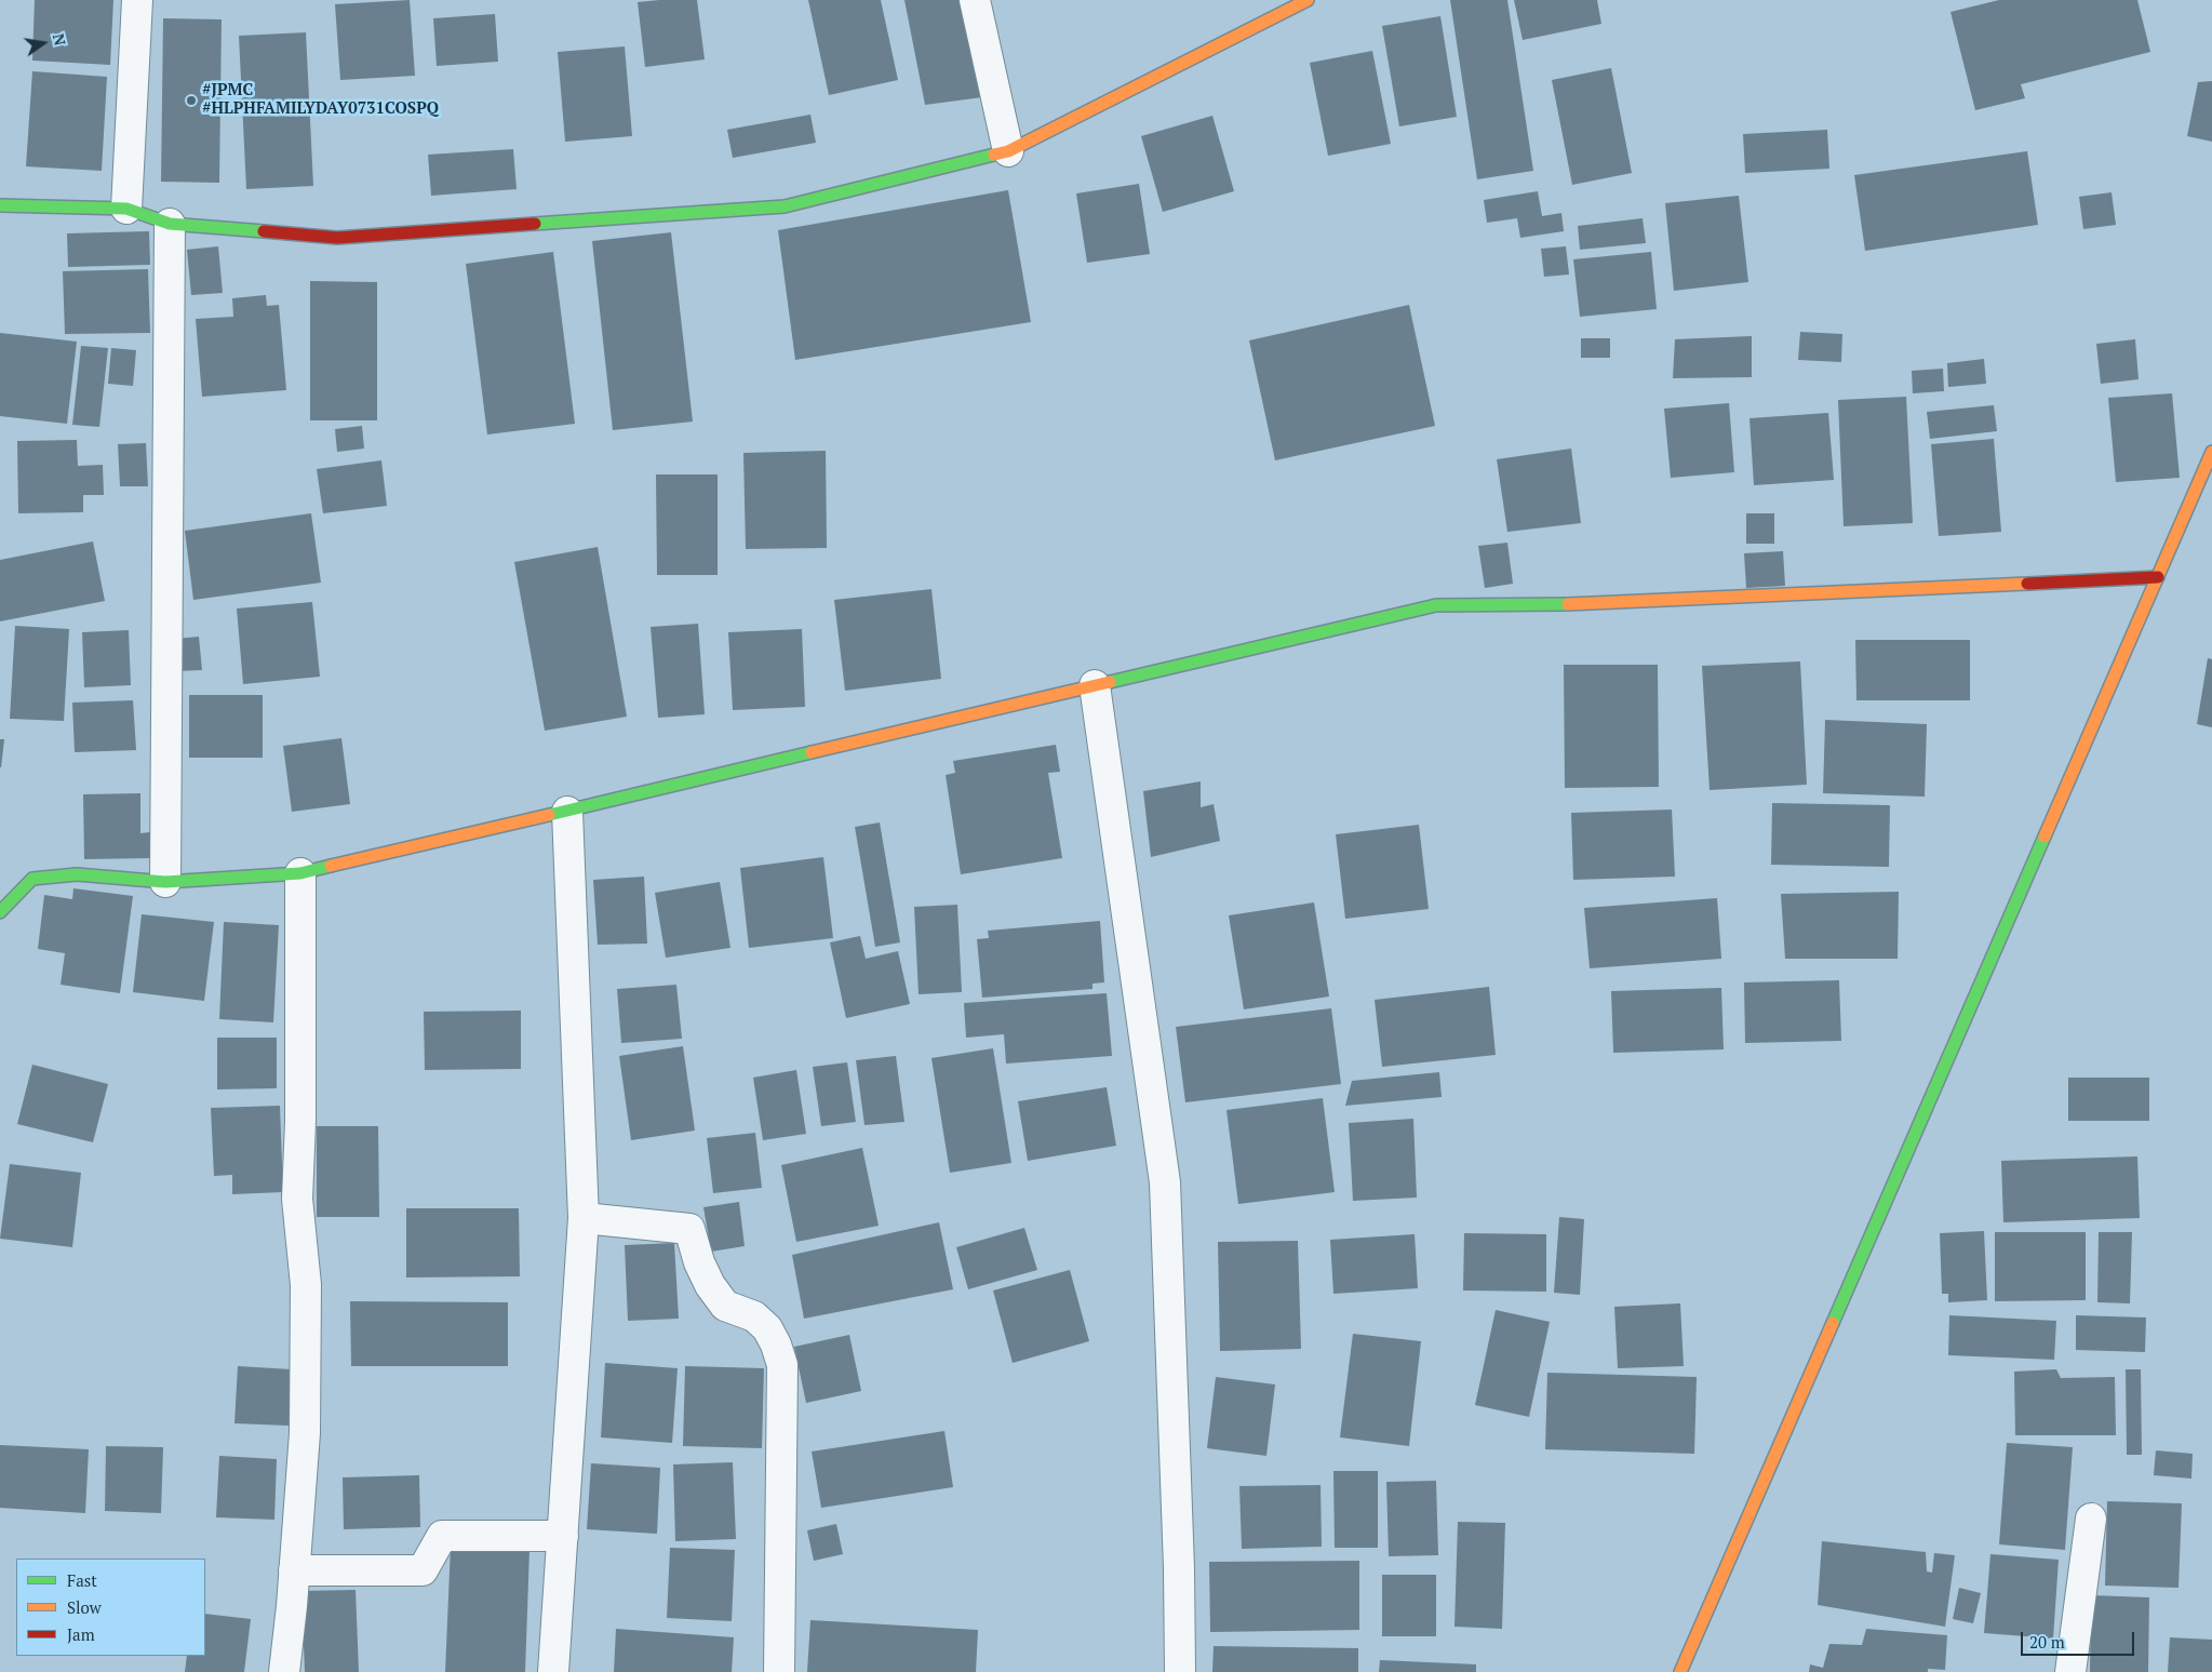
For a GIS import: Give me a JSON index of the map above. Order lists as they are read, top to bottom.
{
  "places": ["#JPMC #HLPHFAMILYDAY0731COSPQ"],
  "legend": ["Fast", "Slow", "Jam"],
  "scale_bar": "20 m",
  "north": "right"
}
